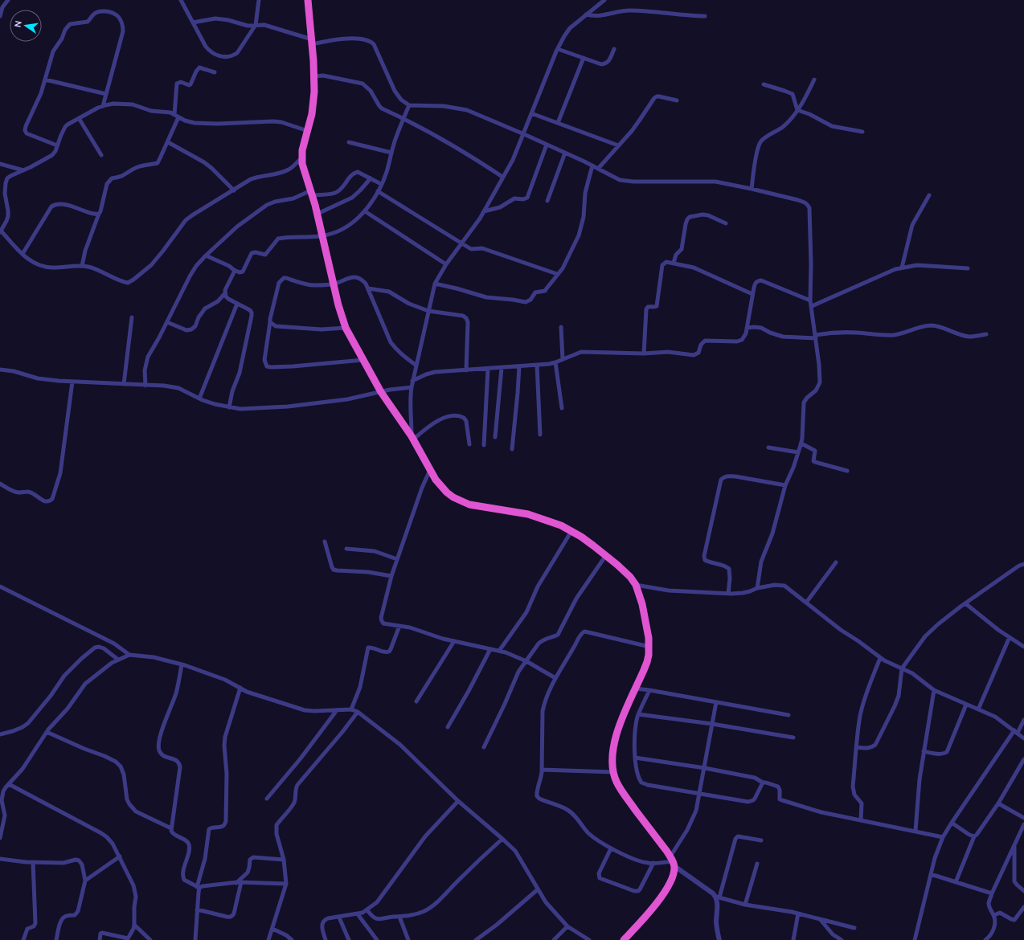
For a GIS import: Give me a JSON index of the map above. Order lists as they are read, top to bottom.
{
  "north": "left"
}
